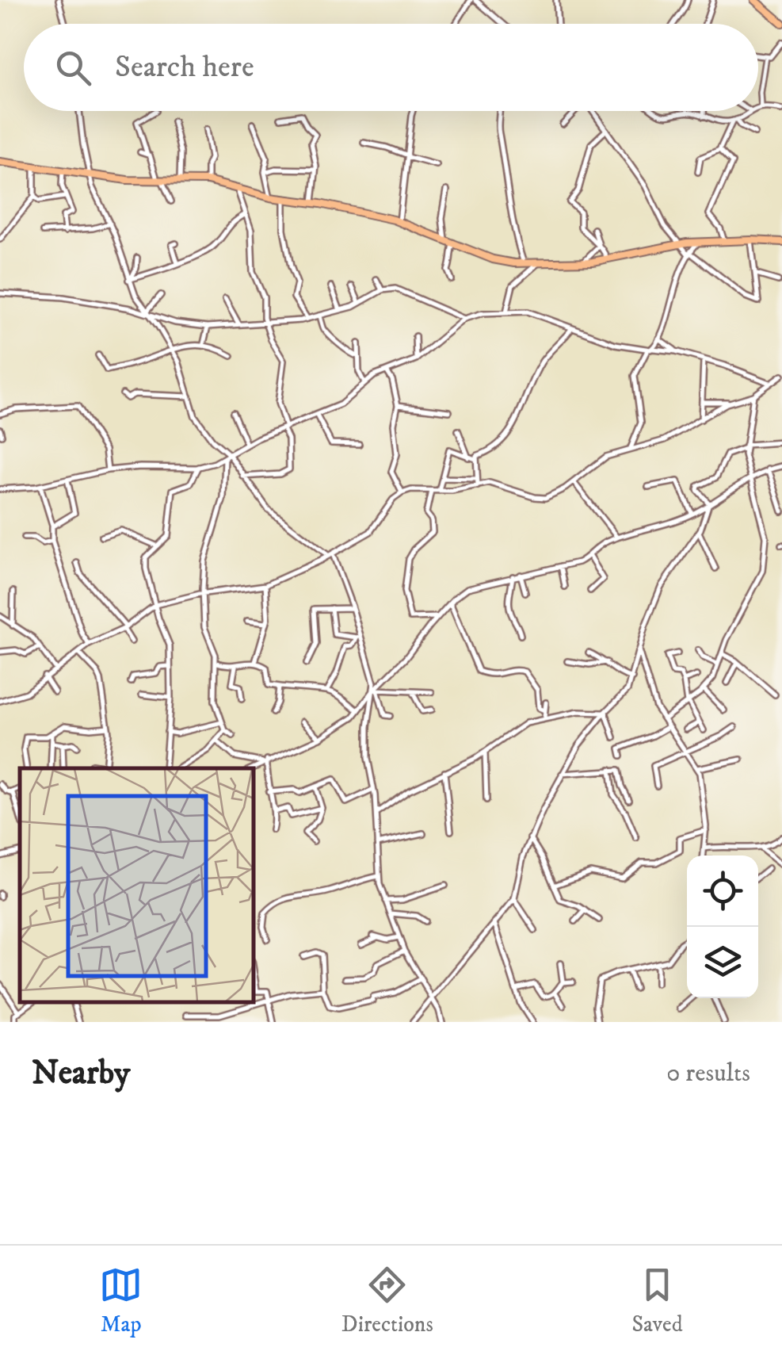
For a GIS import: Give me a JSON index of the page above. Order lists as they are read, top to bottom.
{
  "page": {
    "search": "Search here",
    "heading": ["Nearby", "0 results"],
    "nav": ["Map", "Directions", "Saved"]
  }
}
